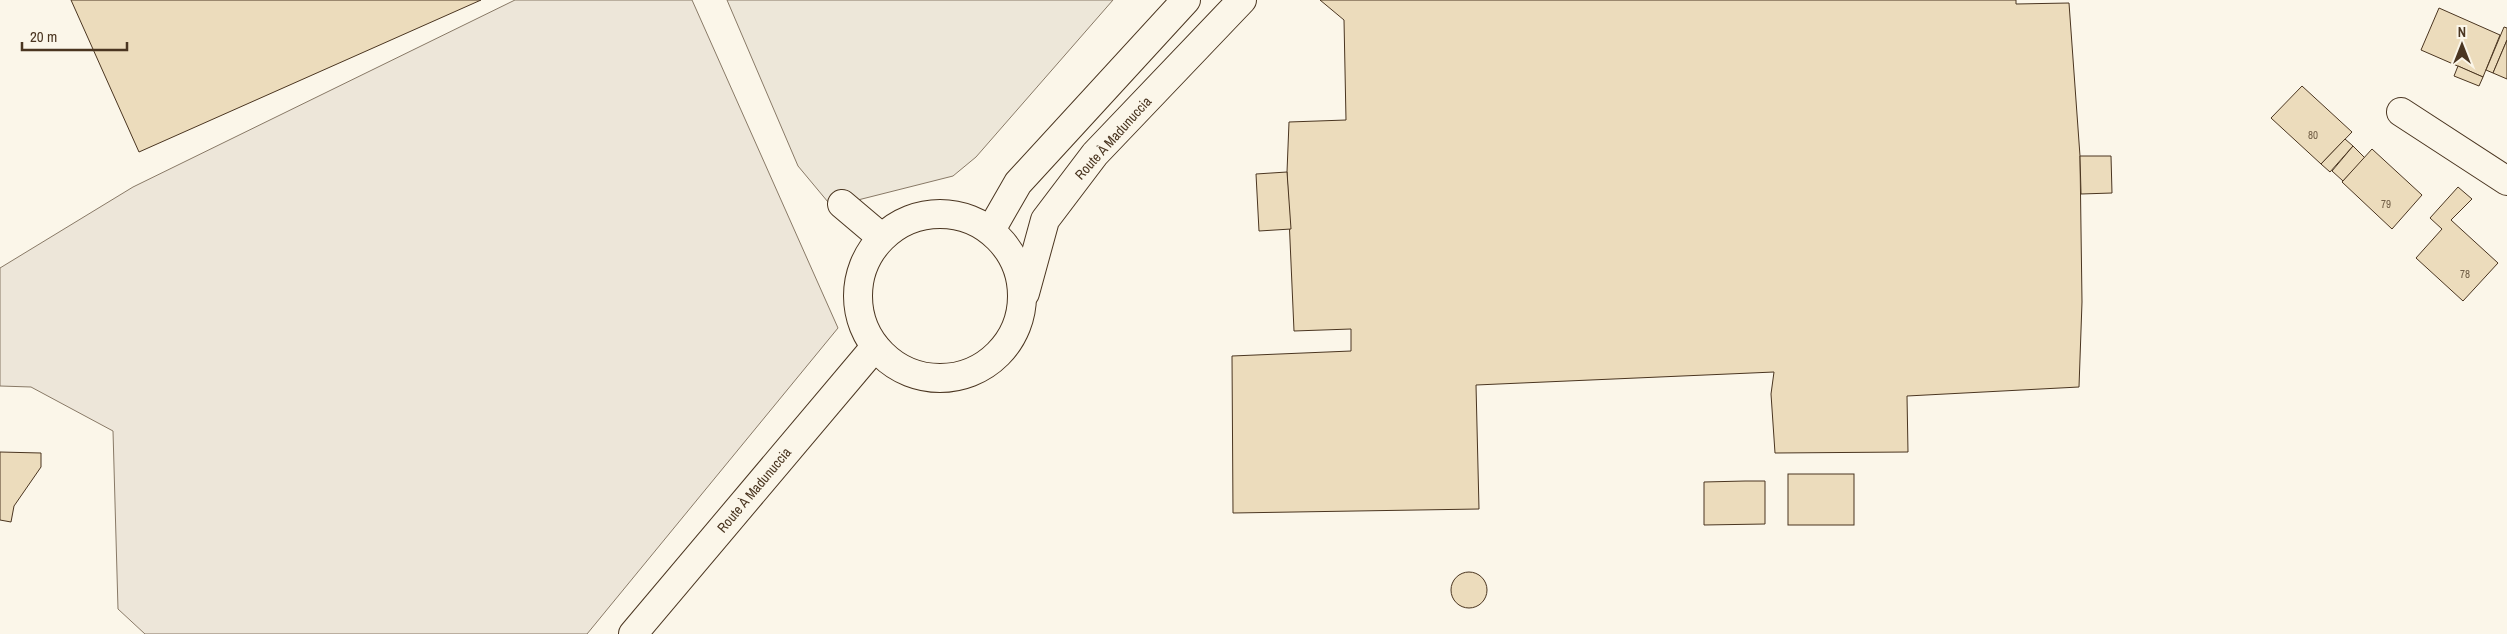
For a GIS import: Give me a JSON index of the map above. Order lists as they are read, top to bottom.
{
  "streets": {
    "main road": ["Route À Madunuccia"]
  },
  "house_numbers": ["80", "79", "78"],
  "scale_bar": "20 m",
  "north": "top"
}
